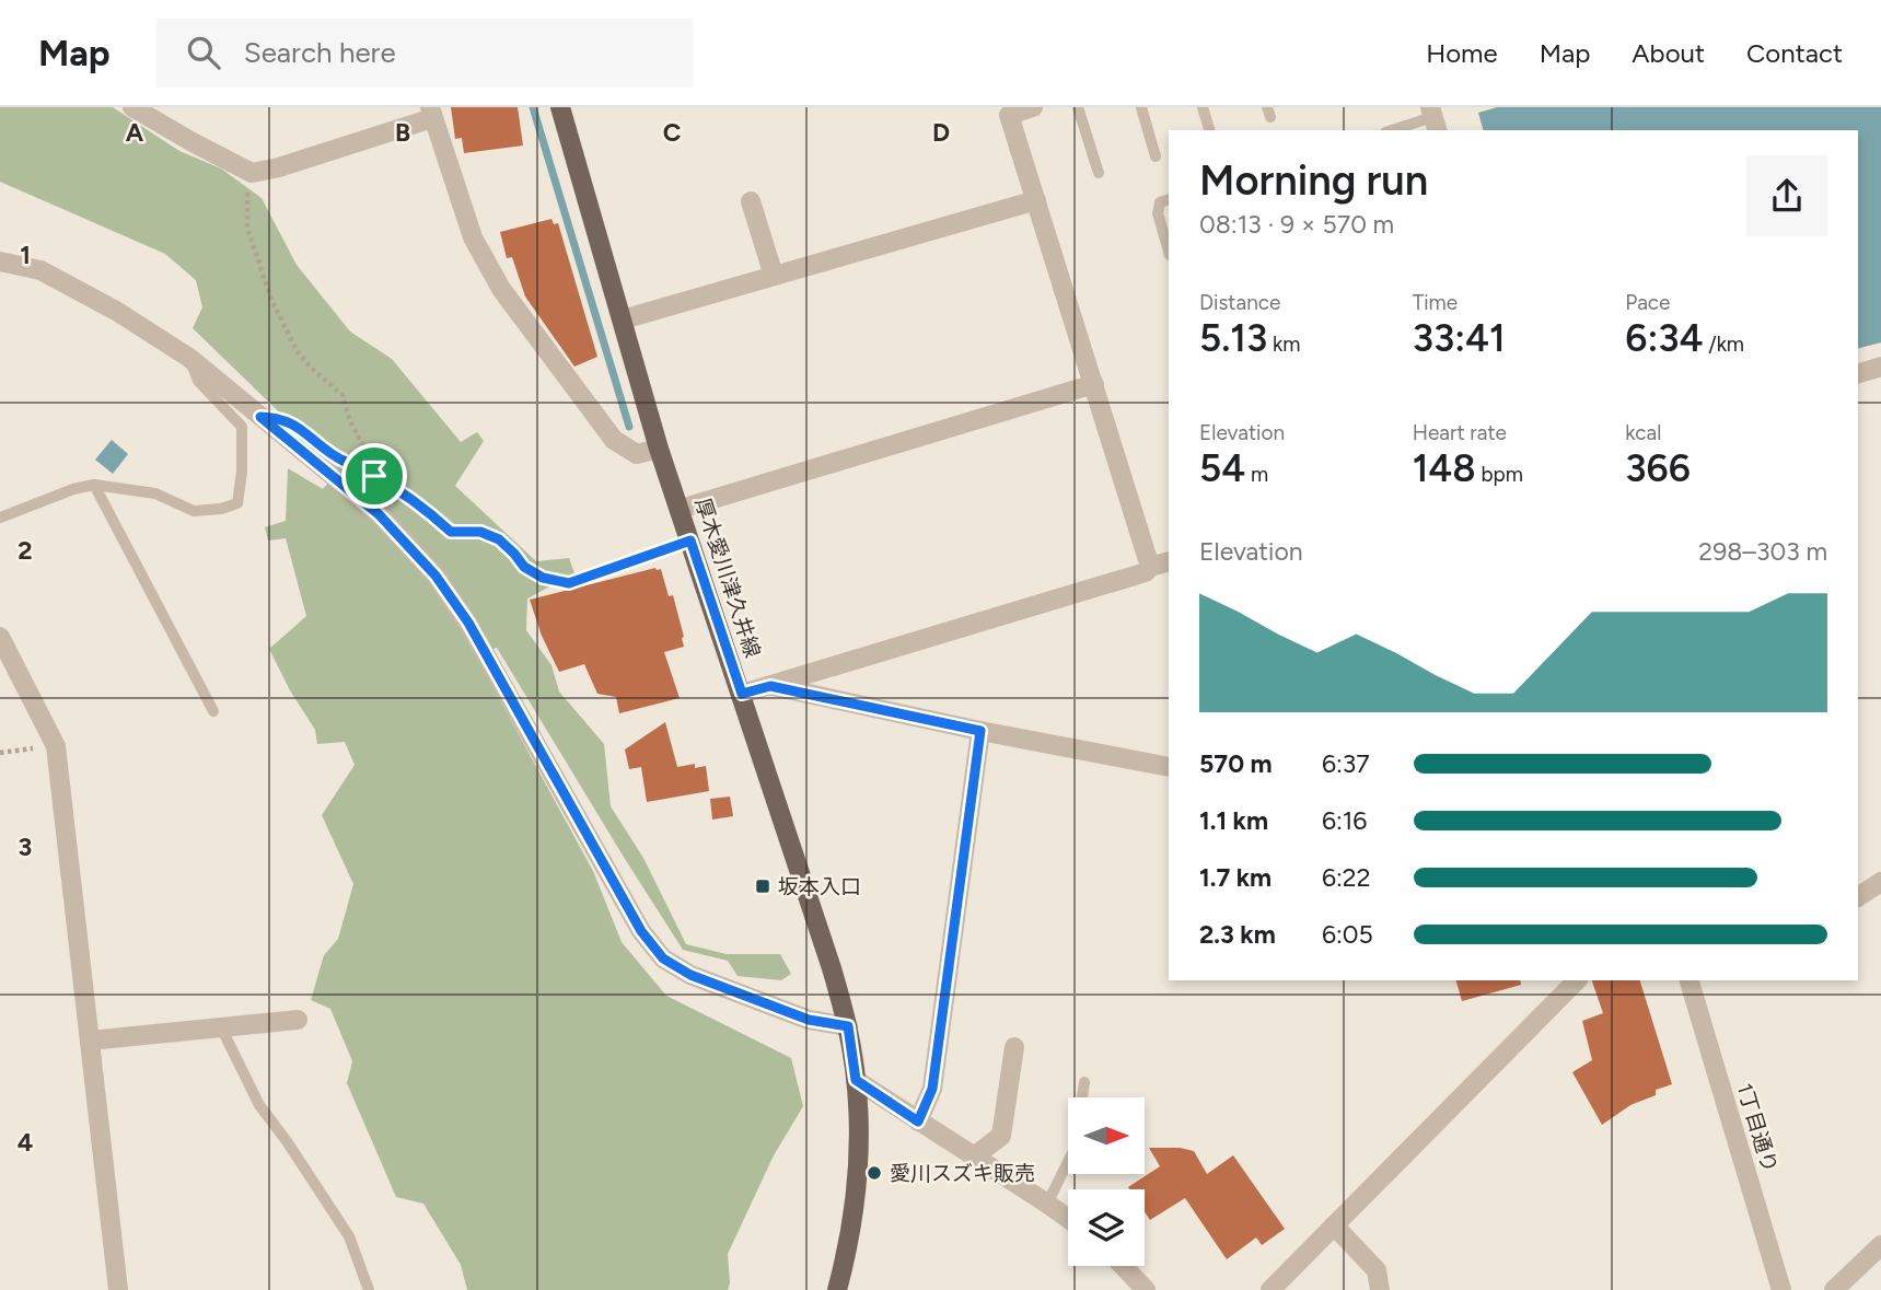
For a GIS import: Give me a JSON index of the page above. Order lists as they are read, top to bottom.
{
  "streets": {
    "main road": ["厚木愛川津久井線"],
    "street": ["1丁目通り"]
  },
  "places": {
    "transit": ["坂本入口"],
    "other": ["愛川スズキ販売"]
  },
  "north": "right",
  "page": {
    "header": "Map",
    "search": "Search here",
    "nav": [
      "Home",
      "Map",
      "About",
      "Contact"
    ],
    "heading": ["Morning run", "08:13 · 9 × 570 m"],
    "stats": [
      ["Distance", "5.13 km"],
      ["Time", "33:41"],
      ["Pace", "6:34 /km"],
      ["Elevation", "54 m"],
      ["Heart rate", "148 bpm"],
      ["kcal", "366"]
    ],
    "chart": ["Elevation", "298–303 m"],
    "list": [
      {
        "name": "570 m",
        "note": "6:37"
      },
      {
        "name": "1.1 km",
        "note": "6:16"
      },
      {
        "name": "1.7 km",
        "note": "6:22"
      },
      {
        "name": "2.3 km",
        "note": "6:05"
      }
    ]
  },
  "grid": {
    "columns": [
      "A",
      "B",
      "C",
      "D"
    ],
    "rows": [
      "1",
      "2",
      "3",
      "4"
    ]
  }
}
